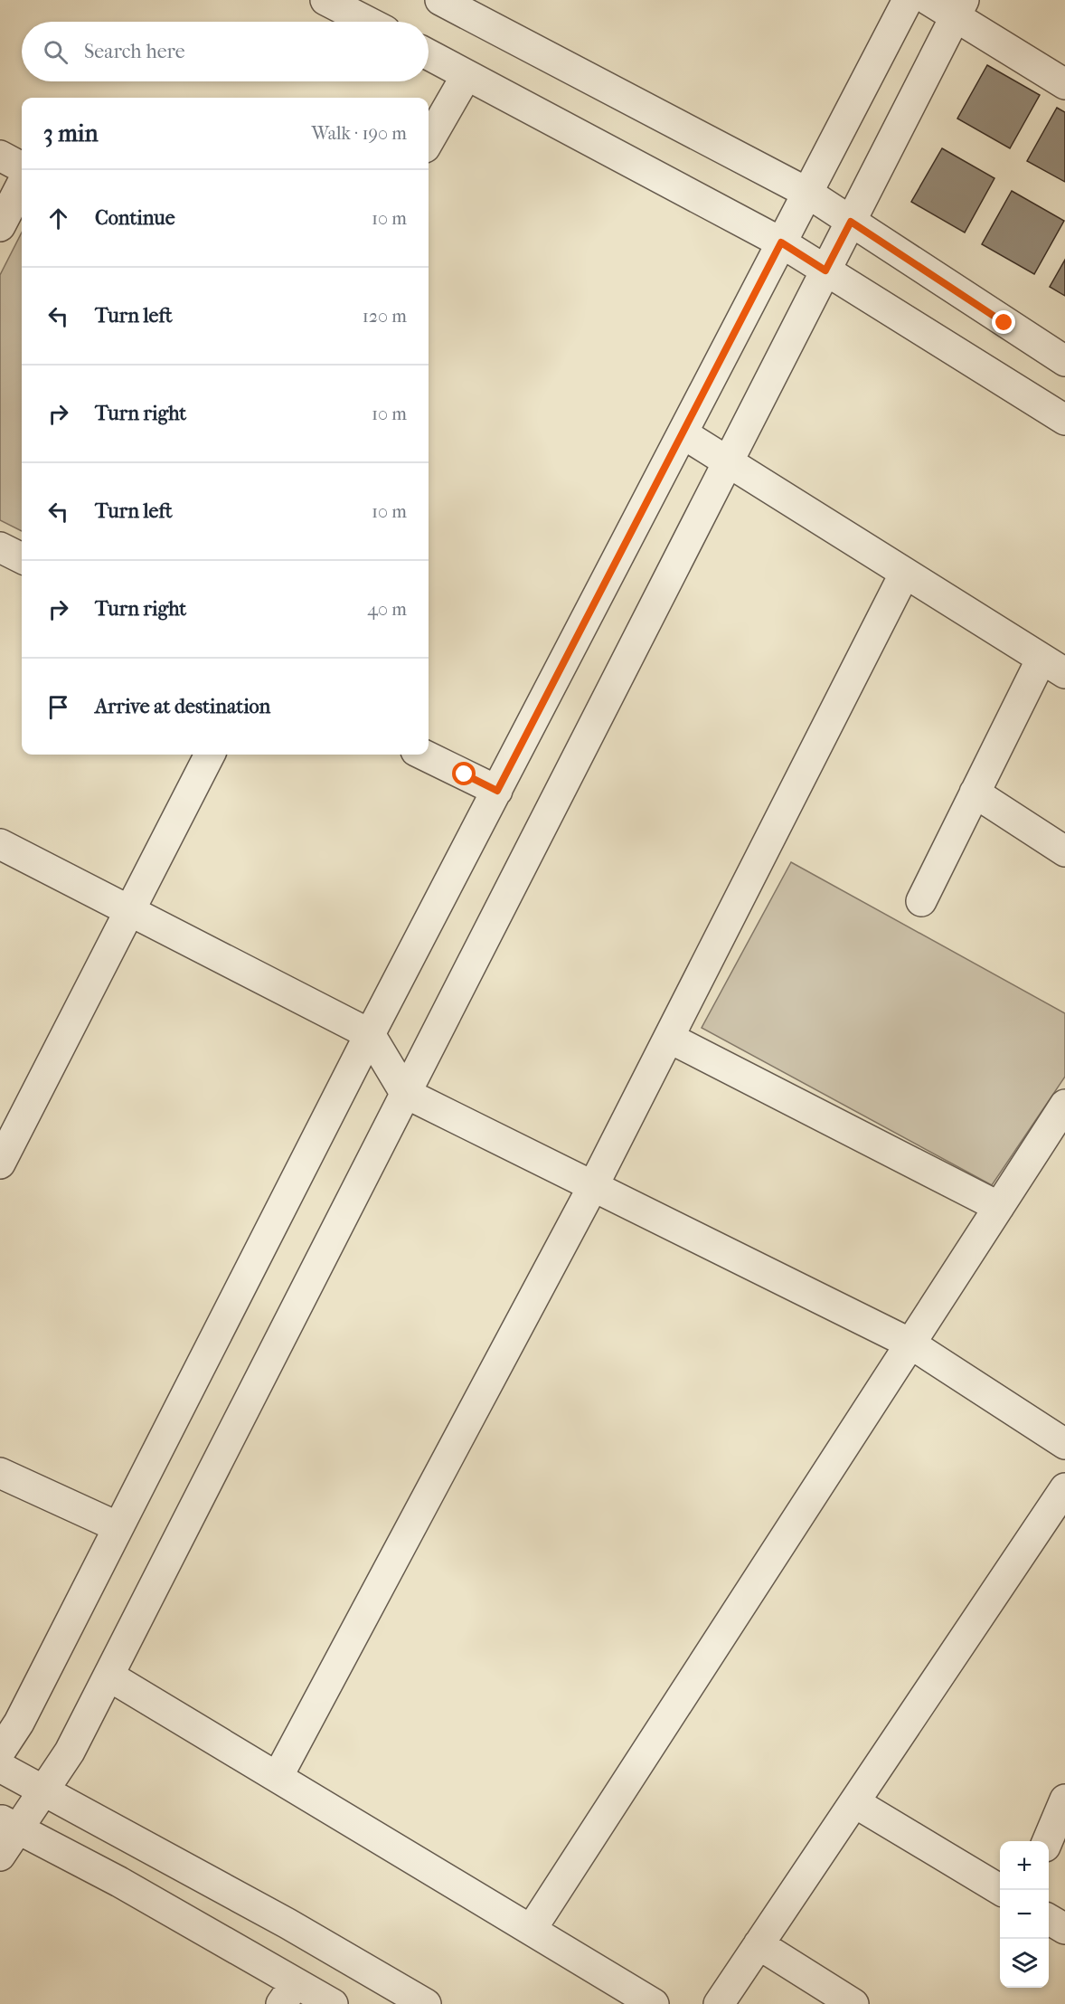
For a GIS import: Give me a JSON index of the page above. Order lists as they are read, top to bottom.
{
  "page": {
    "search": "Search here",
    "heading": ["3 min", "Walk · 190 m"],
    "list": [
      ["Continue", "10 m"],
      ["Turn left", "120 m"],
      ["Turn right", "10 m"],
      ["Turn left", "10 m"],
      ["Turn right", "40 m"],
      "Arrive at destination"
    ],
    "map_buttons": ["+", "−"]
  }
}
